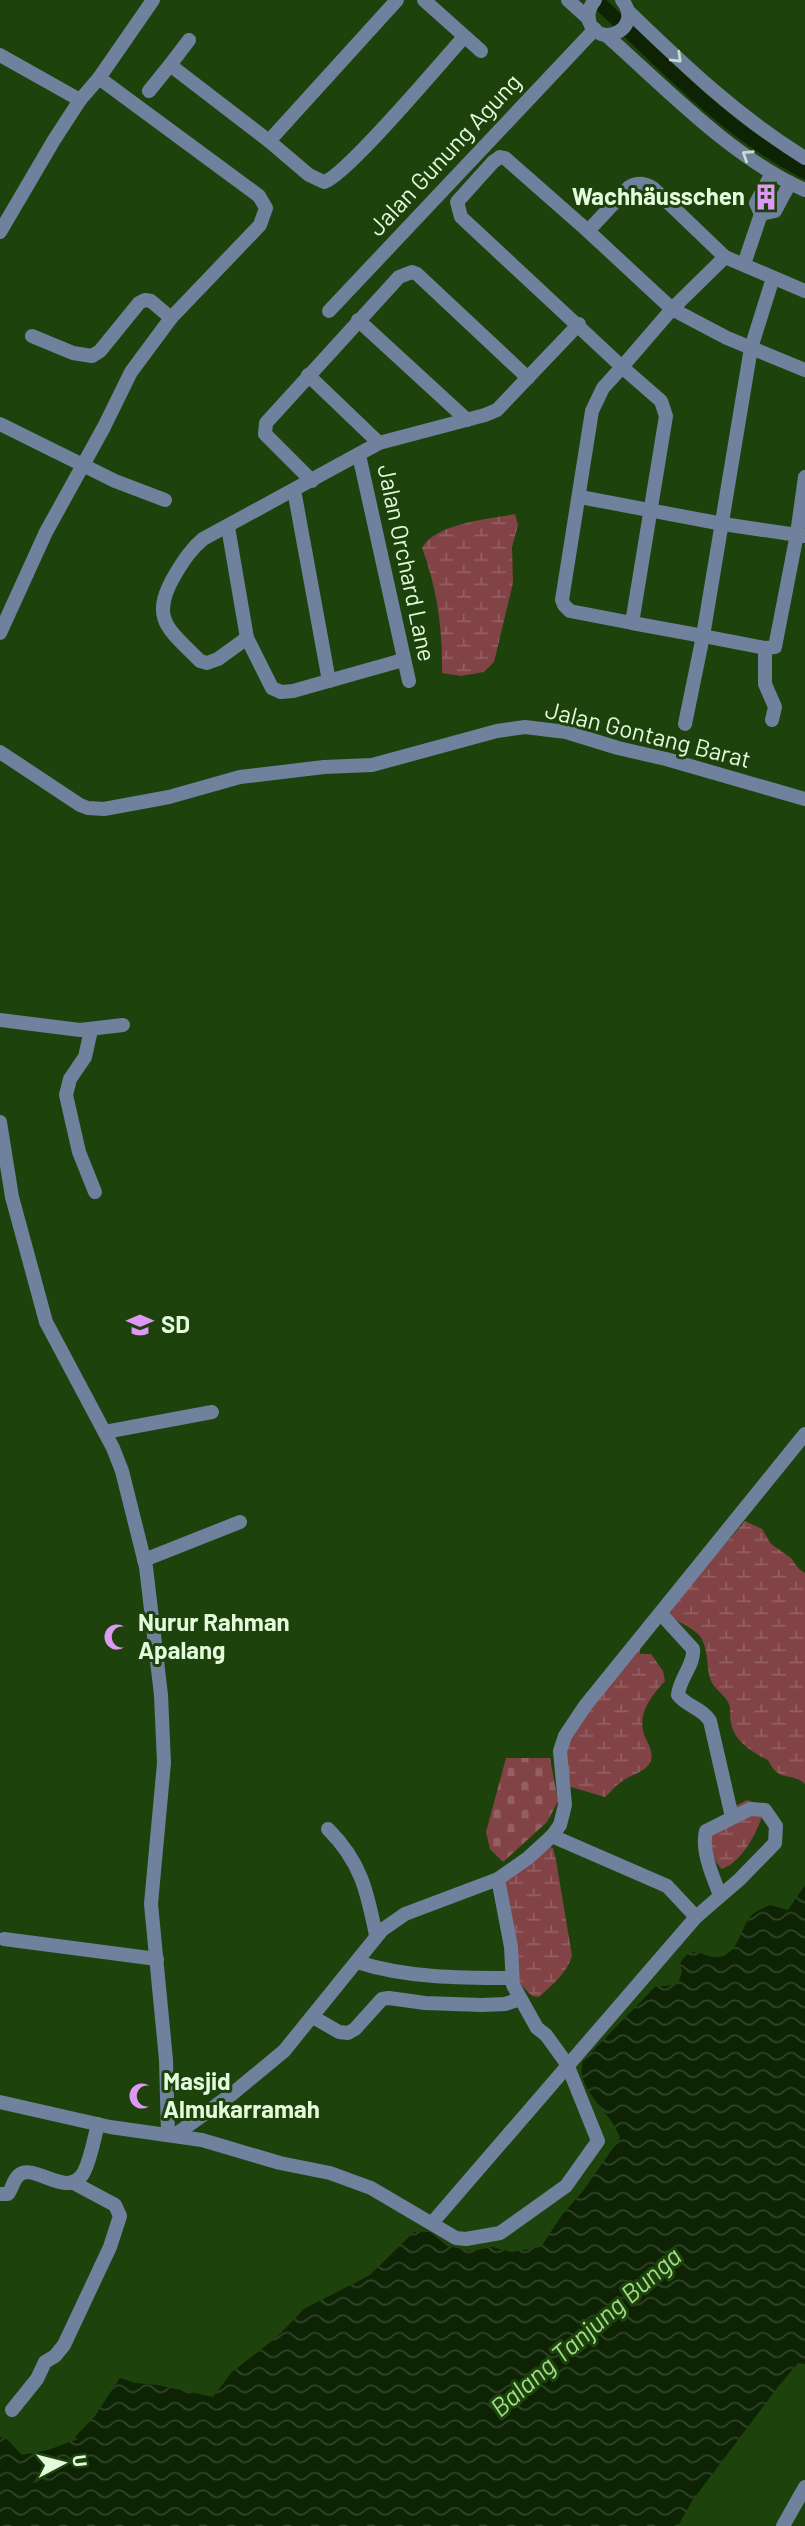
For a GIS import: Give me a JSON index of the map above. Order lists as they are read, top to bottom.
{
  "streets": {
    "street": ["Jalan Gunung Agung", "Jalan Orchard Lane", "Jalan Gontang Barat"]
  },
  "water": ["Balang Tanjung Bunga"],
  "places": {
    "building": ["Wachhäusschen"],
    "school or university": ["SD"],
    "mosque": ["Nurur Rahman Apalang", "Masjid Almukarramah"]
  },
  "north": "right"
}
